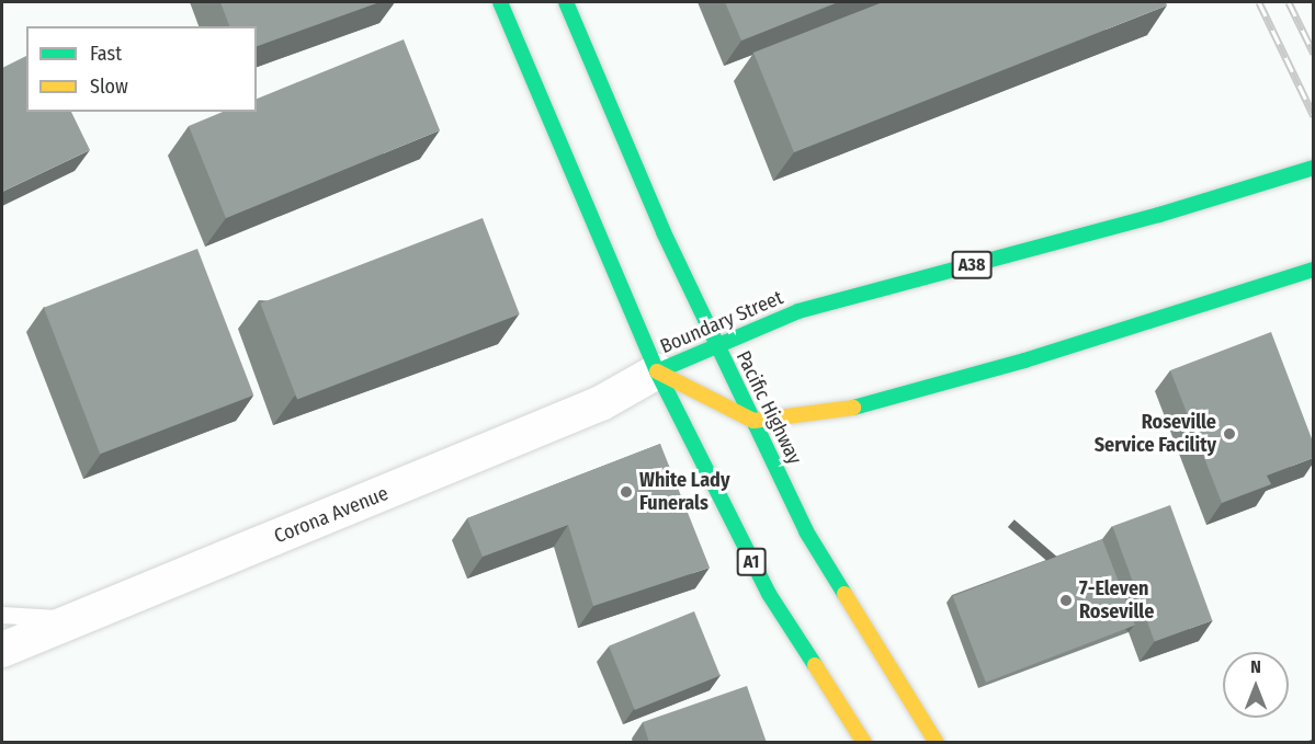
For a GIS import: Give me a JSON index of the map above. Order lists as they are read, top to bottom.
{
  "streets": {
    "highway": [
      "A38",
      "Boundary Street",
      "Pacific Highway",
      "A1"
    ],
    "street": ["Corona Avenue"]
  },
  "crossings": [
    ["Boundary Street", "Pacific Highway"],
    ["Boundary Street", "Corona Avenue"],
    ["Boundary Street", "A1"],
    ["Corona Avenue", "A1"]
  ],
  "places": ["Roseville Service Facility", "White Lady Funerals", "7-Eleven Roseville"],
  "legend": ["Fast", "Slow"],
  "north": "top"
}
